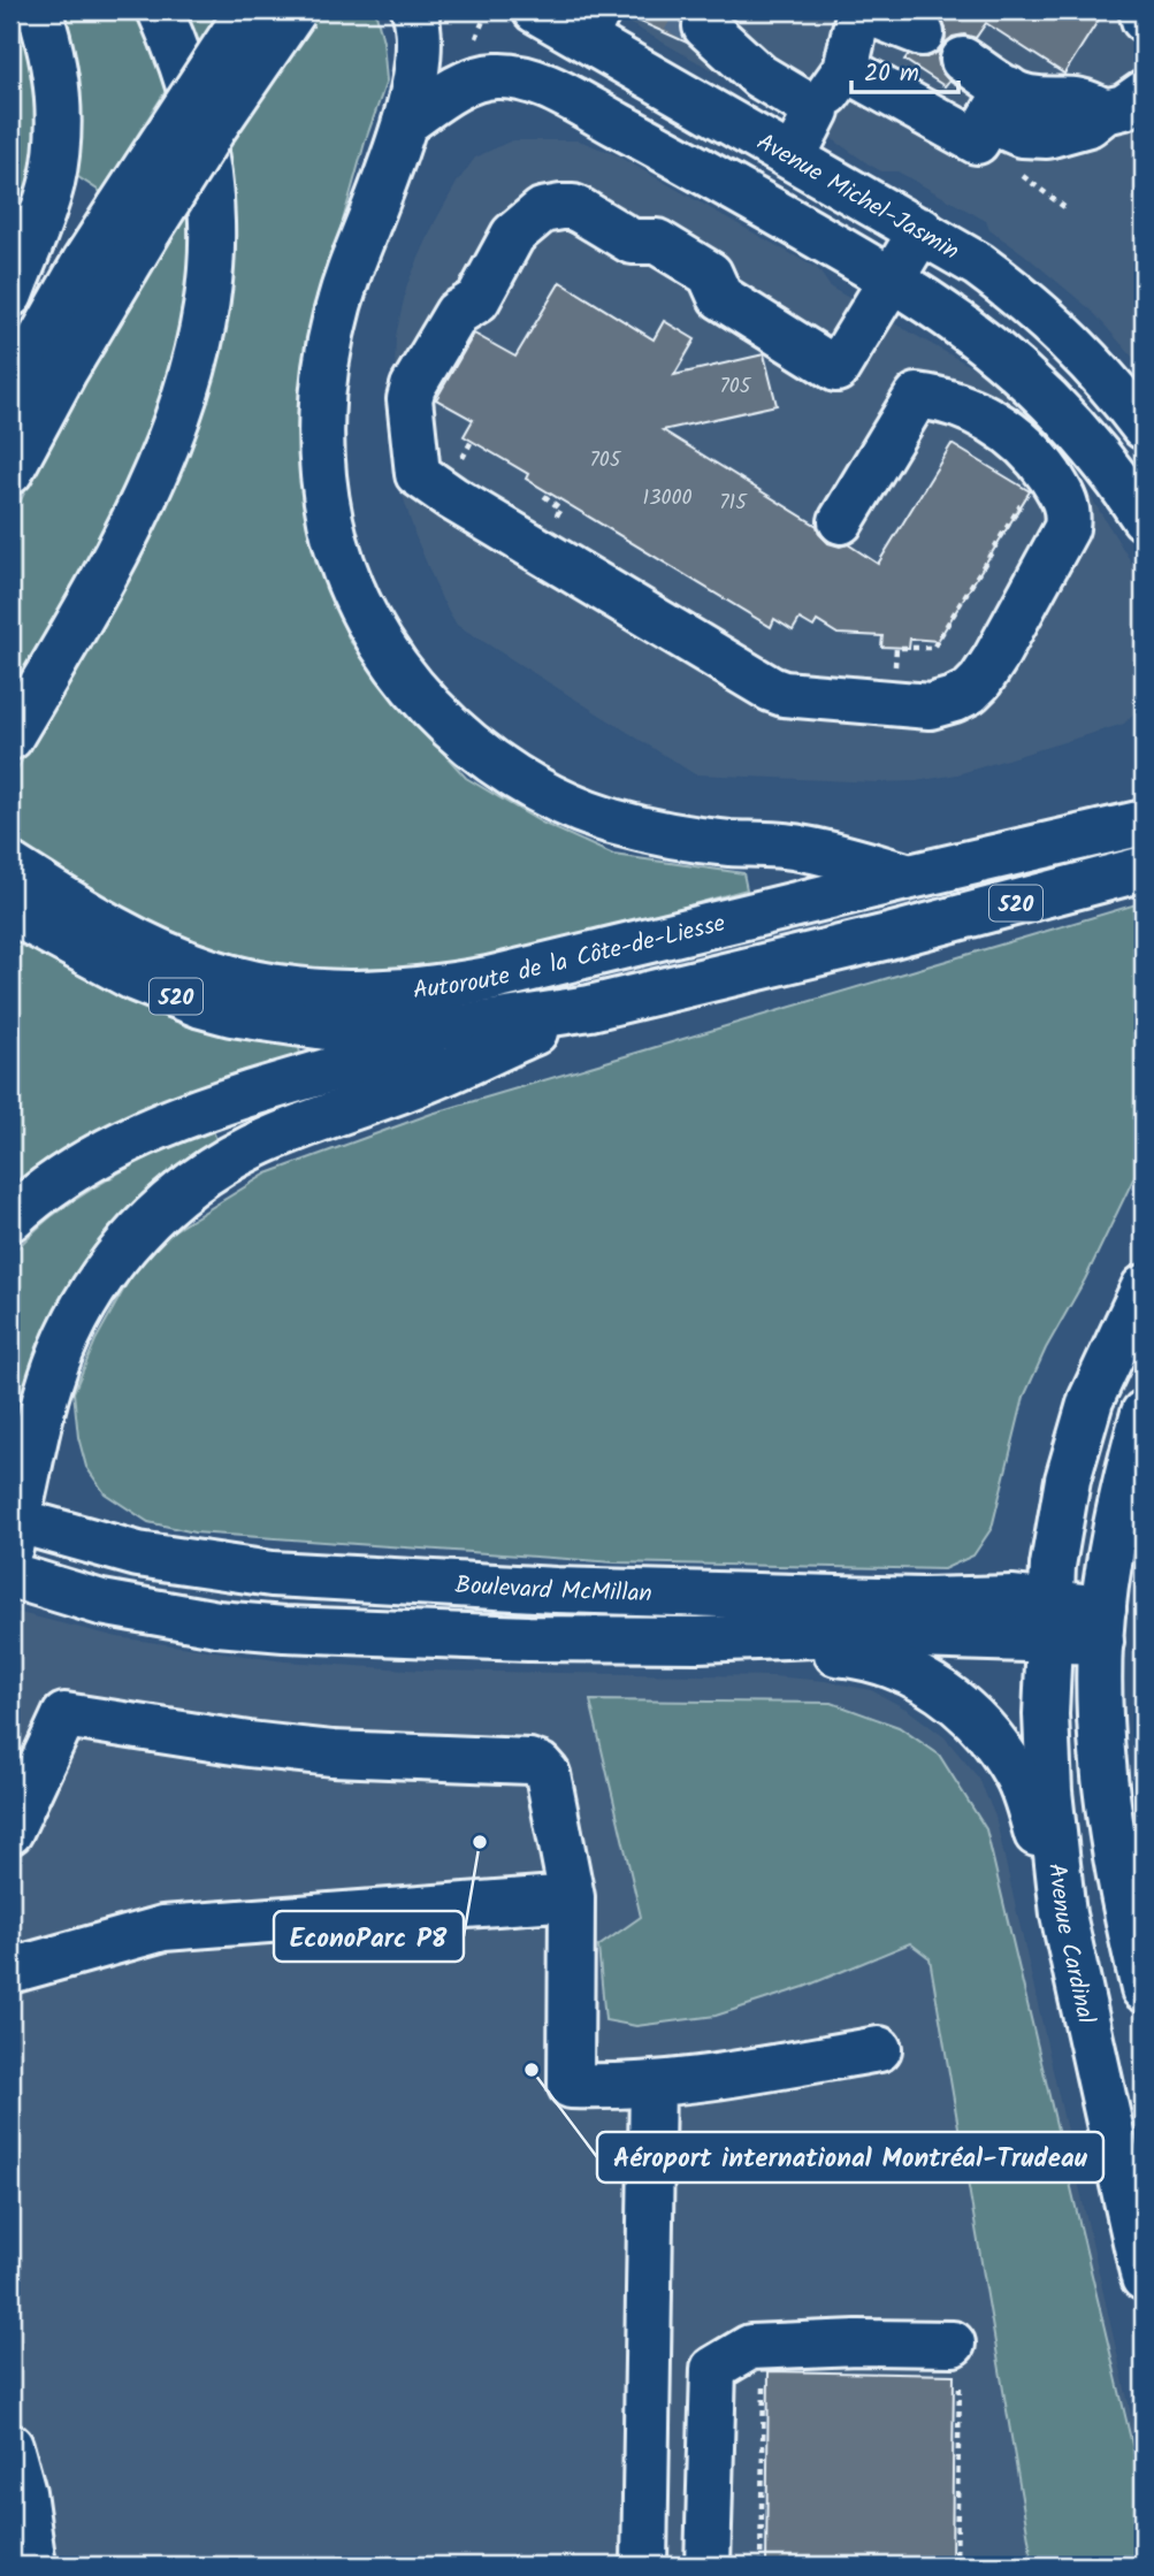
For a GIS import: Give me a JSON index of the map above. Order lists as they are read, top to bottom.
{
  "streets": {
    "main road": [
      "Avenue Michel-Jasmin",
      "520",
      "Autoroute de la Côte-de-Liesse",
      "Boulevard McMillan",
      "Avenue Cardinal"
    ]
  },
  "crossings": [
    ["Boulevard McMillan", "Avenue Cardinal"]
  ],
  "places": ["EconoParc P8", "Aéroport international Montréal-Trudeau"],
  "house_numbers": [
    "705",
    "705",
    "13000",
    "715"
  ],
  "scale_bar": "20 m"
}
